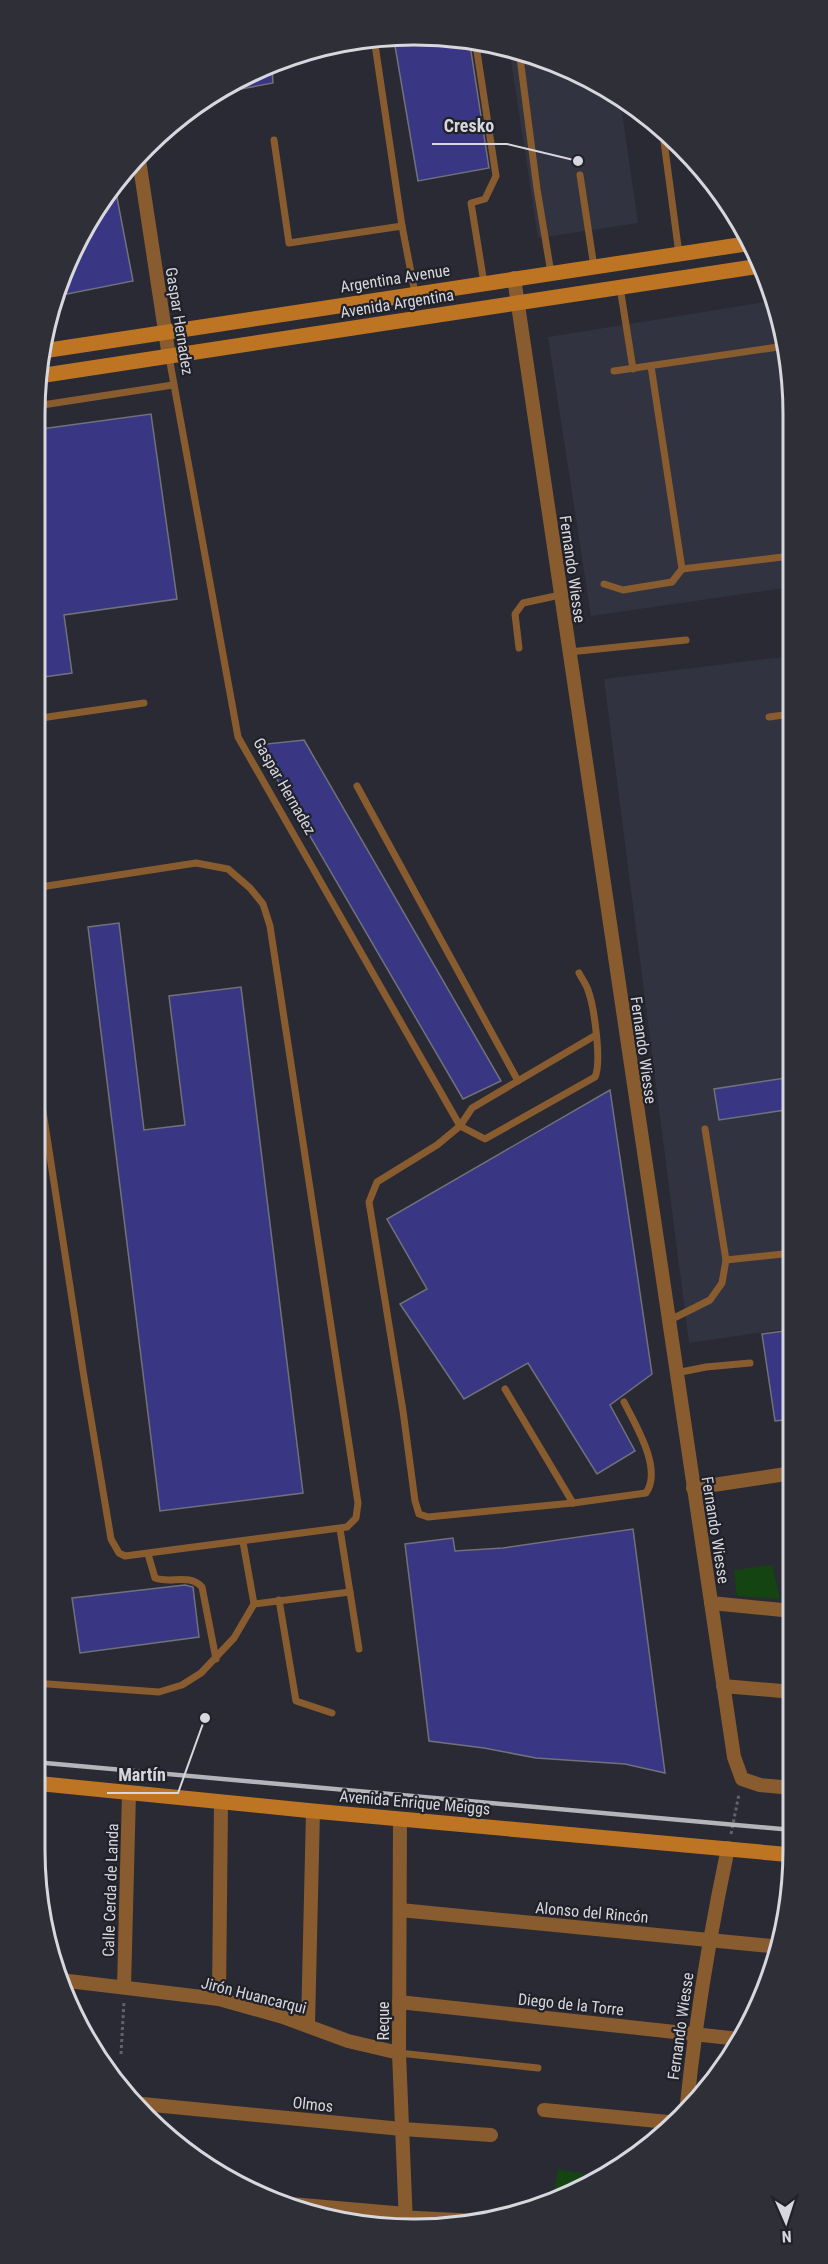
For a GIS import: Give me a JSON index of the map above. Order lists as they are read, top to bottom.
{
  "streets": {
    "main road": ["Argentina Avenue", "Avenida Argentina", "Avenida Enrique Meiggs"],
    "street": [
      "Gaspar Hernadez",
      "Fernando Wiesse",
      "Calle Cerda de Landa",
      "Alonso del Rincón",
      "Jirón Huancarqui",
      "Diego de la Torre",
      "Reque",
      "Olmos"
    ]
  },
  "crossings": [
    ["Argentina Avenue", "Gaspar Hernadez"],
    ["Argentina Avenue", "Fernando Wiesse"],
    ["Avenida Argentina", "Gaspar Hernadez"],
    ["Avenida Argentina", "Fernando Wiesse"],
    ["Fernando Wiesse", "Avenida Enrique Meiggs"],
    ["Fernando Wiesse", "Alonso del Rincón"],
    ["Fernando Wiesse", "Diego de la Torre"],
    ["Avenida Enrique Meiggs", "Calle Cerda de Landa"],
    ["Avenida Enrique Meiggs", "Reque"],
    ["Calle Cerda de Landa", "Jirón Huancarqui"],
    ["Alonso del Rincón", "Reque"],
    ["Jirón Huancarqui", "Reque"],
    ["Diego de la Torre", "Reque"],
    ["Reque", "Olmos"]
  ],
  "places": ["Cresko", "Martín"],
  "north": "bottom"
}
